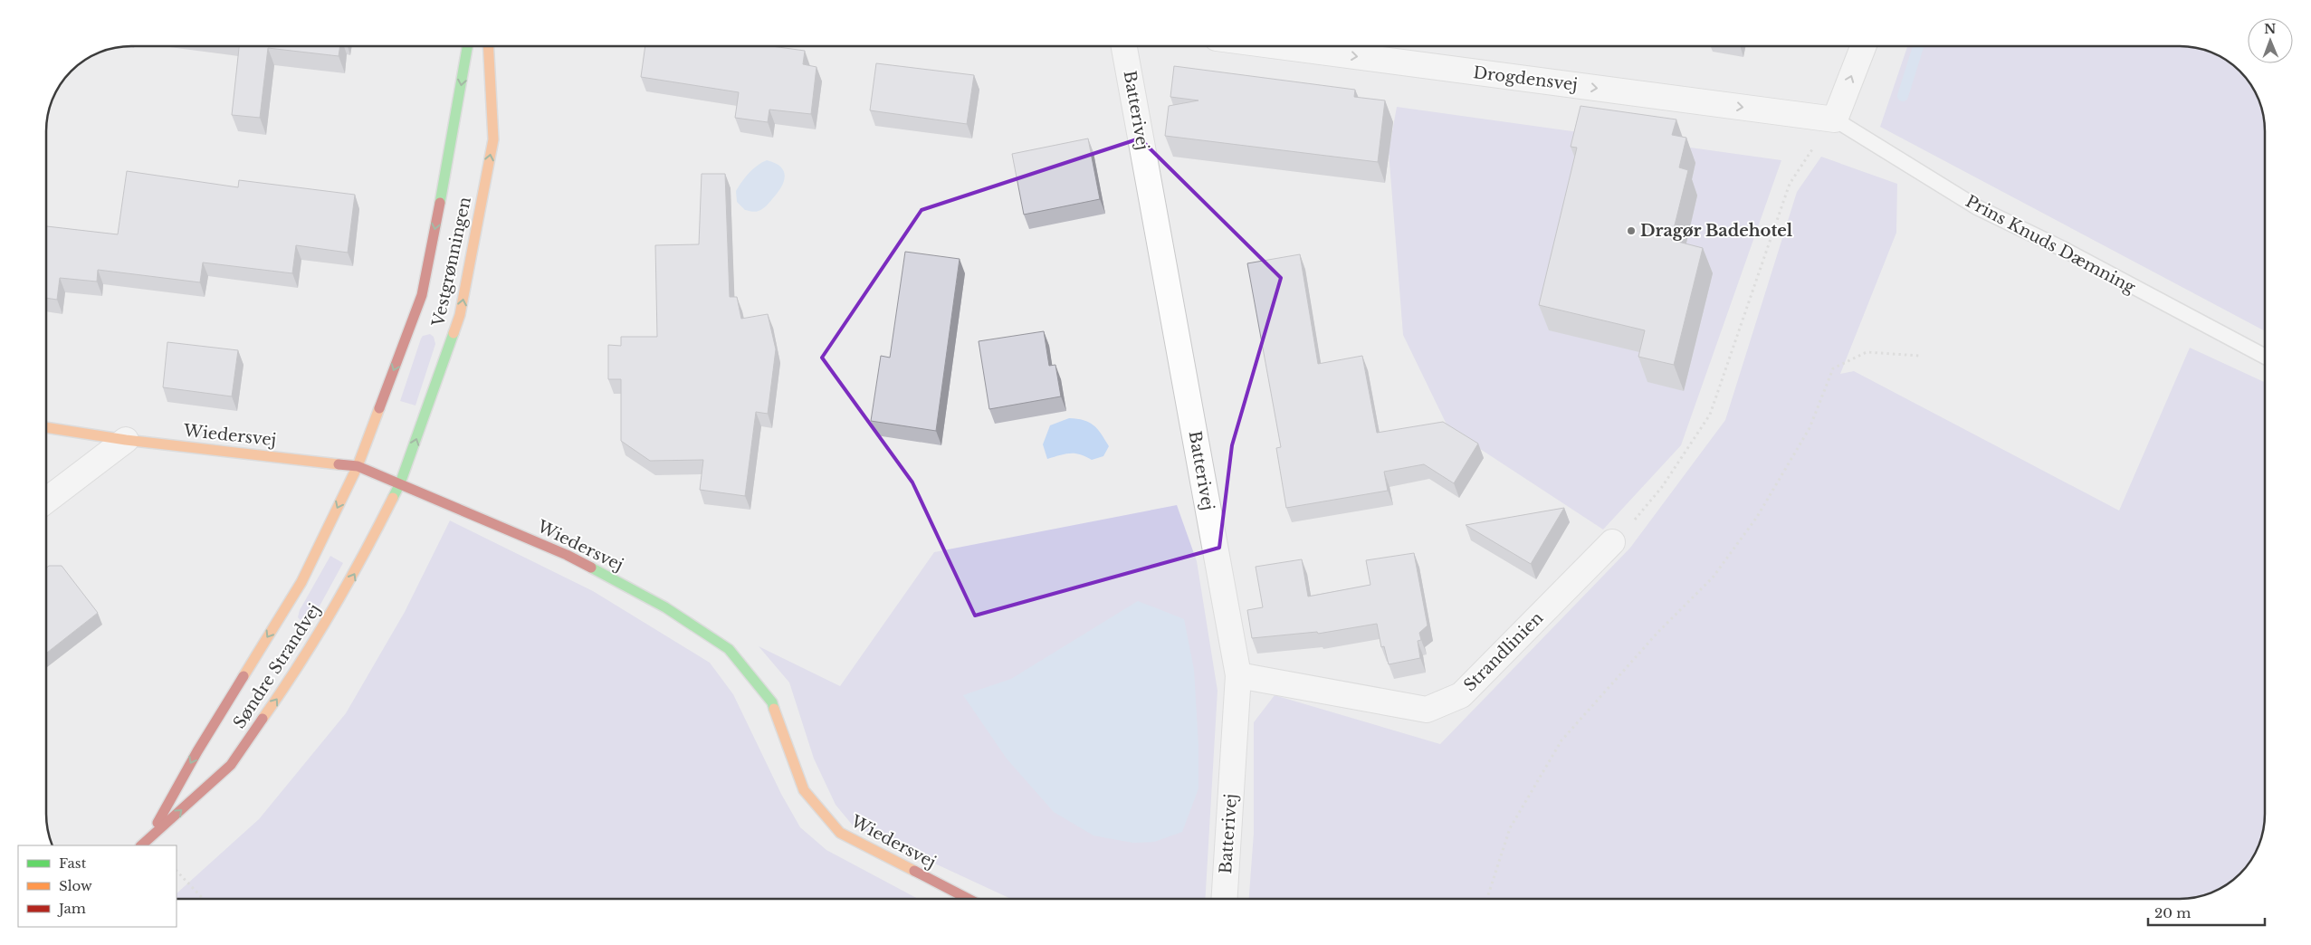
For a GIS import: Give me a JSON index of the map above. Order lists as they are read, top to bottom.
{
  "streets": {
    "street": [
      "Drogdensvej",
      "Batterivej",
      "Vestgrønningen",
      "Wiedersvej",
      "Strandlinien",
      "Søndre Strandvej"
    ],
    "lane": ["Prins Knuds Dæmning"]
  },
  "crossings": [
    ["Drogdensvej", "Prins Knuds Dæmning"],
    ["Batterivej", "Strandlinien"],
    ["Vestgrønningen", "Wiedersvej"],
    ["Vestgrønningen", "Søndre Strandvej"],
    ["Wiedersvej", "Søndre Strandvej"]
  ],
  "one_way": ["Drogdensvej"],
  "places": ["Dragør Badehotel"],
  "legend": ["Fast", "Slow", "Jam"],
  "scale_bar": "20 m",
  "north": "top"
}
